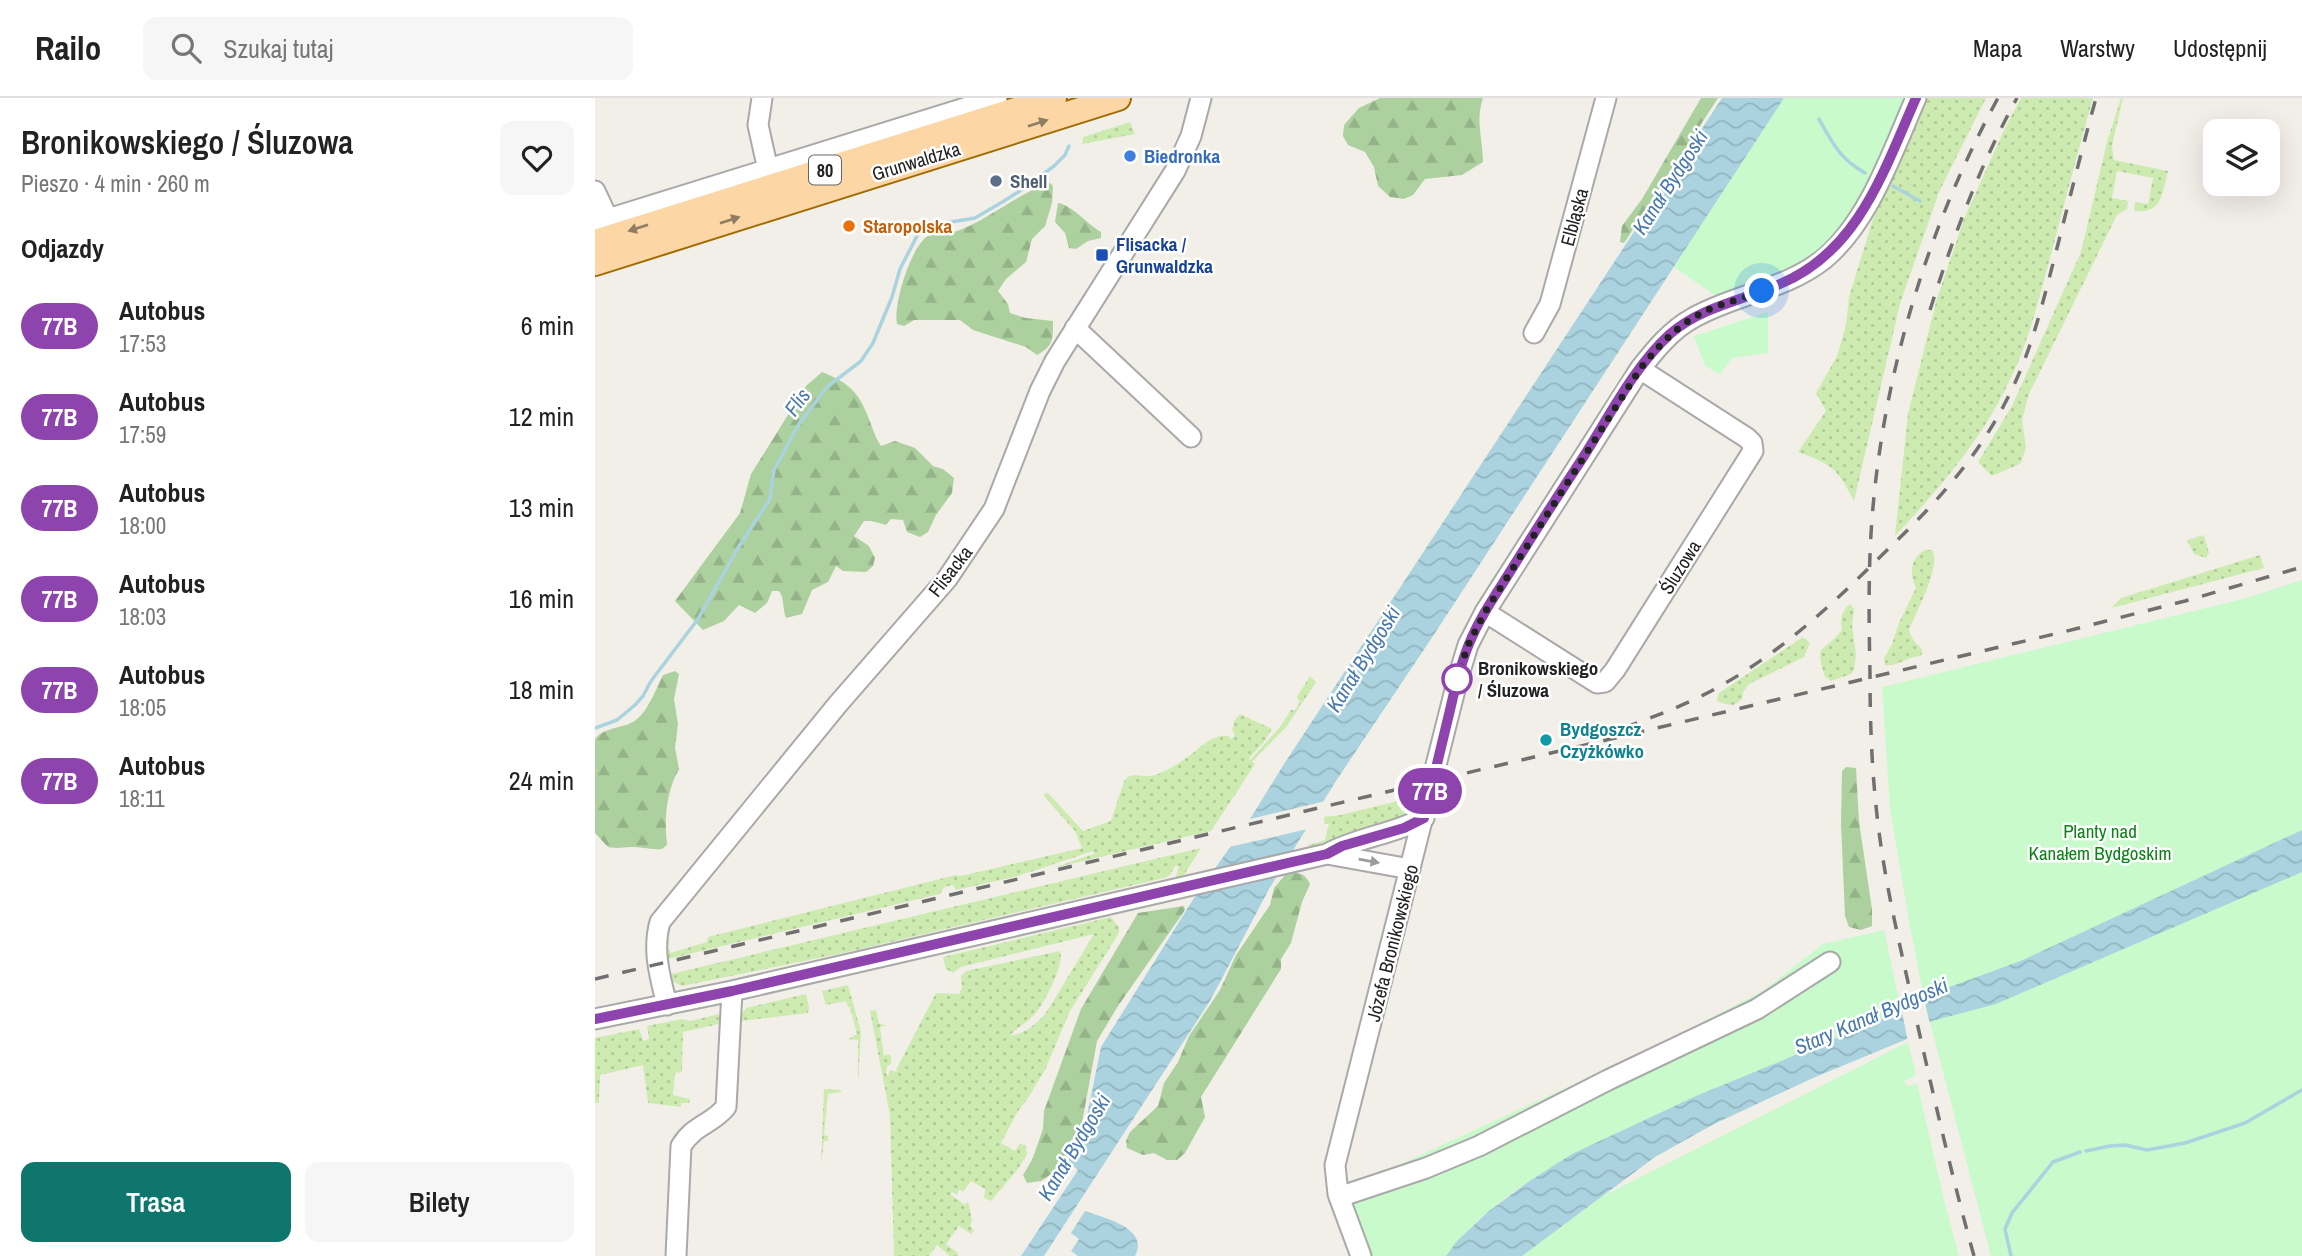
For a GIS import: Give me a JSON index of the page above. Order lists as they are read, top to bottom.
{
  "streets": {
    "main road": ["Grunwaldzka", "80"],
    "street": [
      "Elbląska",
      "Śluzowa",
      "Flisacka",
      "Józefa Bronikowskiego"
    ]
  },
  "crossings": [
    ["Śluzowa", "Józefa Bronikowskiego"]
  ],
  "water": ["Kanał Bydgoski", "Flis", "Stary Kanał Bydgoski"],
  "parks": ["Planty nad Kanałem Bydgoskim"],
  "places": {
    "other": [
      "Biedronka",
      "Shell",
      "Staropolska",
      "Bronikowskiego / Śluzowa",
      "Bydgoszcz Czyżkówko"
    ],
    "transit": ["Flisacka / Grunwaldzka"]
  },
  "lines": ["bus line 77B"],
  "page": {
    "header": "Railo",
    "search": "Szukaj tutaj",
    "nav": ["Mapa", "Warstwy", "Udostępnij"],
    "heading": [
      ["Bronikowskiego / Śluzowa", "Pieszo · 4 min · 260 m"],
      "Odjazdy"
    ],
    "on_map": "77B",
    "list": [
      {
        "mark": "77B",
        "name": "Autobus",
        "note": "17:53",
        "value": "6 min"
      },
      {
        "mark": "77B",
        "name": "Autobus",
        "note": "17:59",
        "value": "12 min"
      },
      {
        "mark": "77B",
        "name": "Autobus",
        "note": "18:00",
        "value": "13 min"
      },
      {
        "mark": "77B",
        "name": "Autobus",
        "note": "18:03",
        "value": "16 min"
      },
      {
        "mark": "77B",
        "name": "Autobus",
        "note": "18:05",
        "value": "18 min"
      },
      {
        "mark": "77B",
        "name": "Autobus",
        "note": "18:11",
        "value": "24 min"
      }
    ],
    "buttons": ["Trasa", "Bilety"]
  }
}
